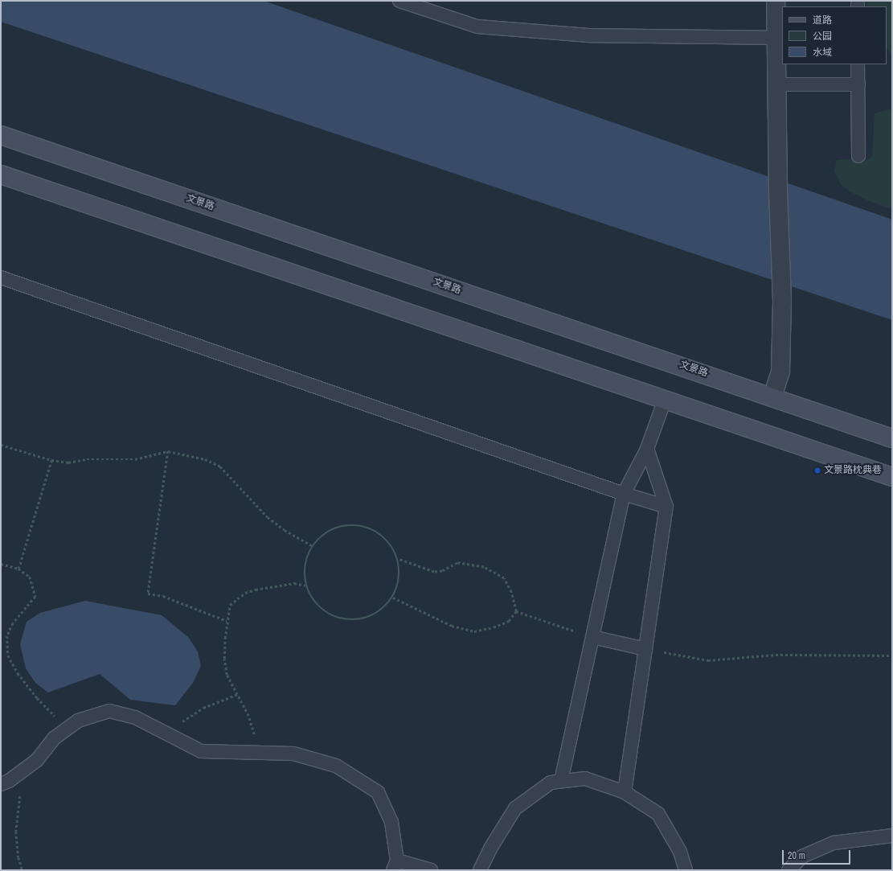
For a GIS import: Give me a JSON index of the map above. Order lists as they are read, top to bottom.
{
  "streets": {
    "main road": ["文景路"]
  },
  "places": ["文景路枕典巷"],
  "legend": ["道路", "公园", "水域"],
  "scale_bar": "20 m"
}
